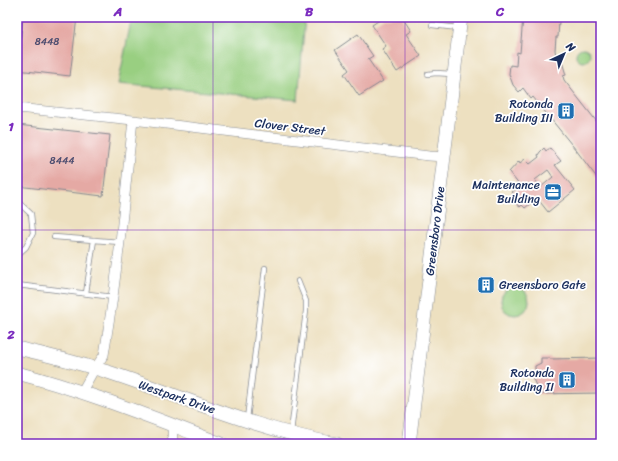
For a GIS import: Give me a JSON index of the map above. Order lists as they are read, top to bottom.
{
  "streets": {
    "main road": ["Greensboro Drive", "Westpark Drive"],
    "street": ["Clover Street"]
  },
  "crossings": [
    ["Clover Street", "Greensboro Drive"]
  ],
  "places": {
    "building": ["Rotonda Building III", "Greensboro Gate", "Rotonda Building II"],
    "office": ["Maintenance Building"]
  },
  "house_numbers": ["8448", "8444"],
  "north": "top right",
  "grid": {
    "columns": ["A", "B", "C"],
    "rows": ["1", "2"]
  }
}
